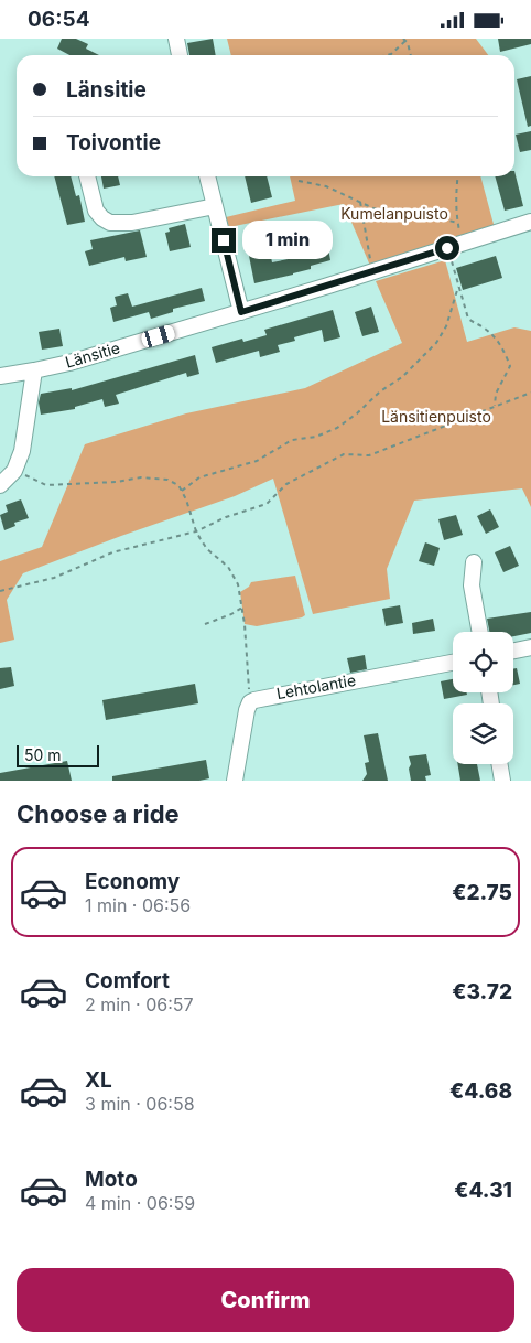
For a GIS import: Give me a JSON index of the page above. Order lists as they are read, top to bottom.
{
  "streets": {
    "street": ["Länsitie", "Lehtolantie"]
  },
  "parks": ["Kumelanpuisto", "Länsitienpuisto"],
  "scale_bar": "50 m",
  "page": {
    "status": "06:54",
    "banner": ["Länsitie", "Toivontie"],
    "bubble": "1 min",
    "scale": "50 m",
    "heading": "Choose a ride",
    "list": [
      {
        "name": "Economy",
        "note": "1 min · 06:56",
        "value": "€2.75"
      },
      {
        "name": "Comfort",
        "note": "2 min · 06:57",
        "value": "€3.72"
      },
      {
        "name": "XL",
        "note": "3 min · 06:58",
        "value": "€4.68"
      },
      {
        "name": "Moto",
        "note": "4 min · 06:59",
        "value": "€4.31"
      }
    ],
    "buttons": "Confirm"
  }
}
